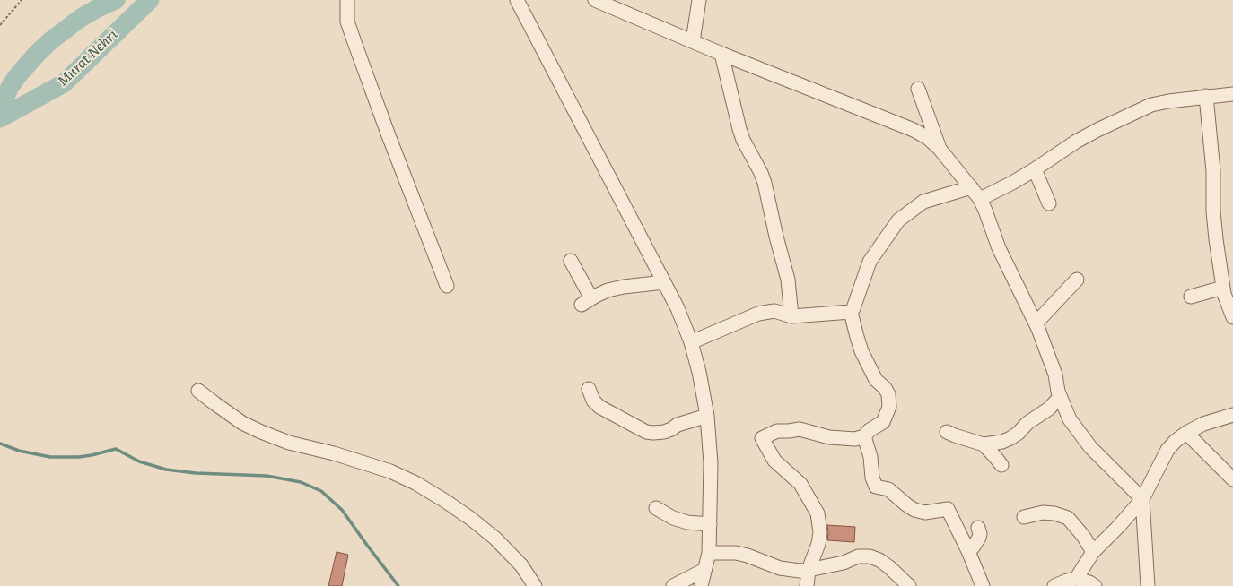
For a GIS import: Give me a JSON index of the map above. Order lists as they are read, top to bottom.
{
  "water": ["Murat Nehri"]
}
